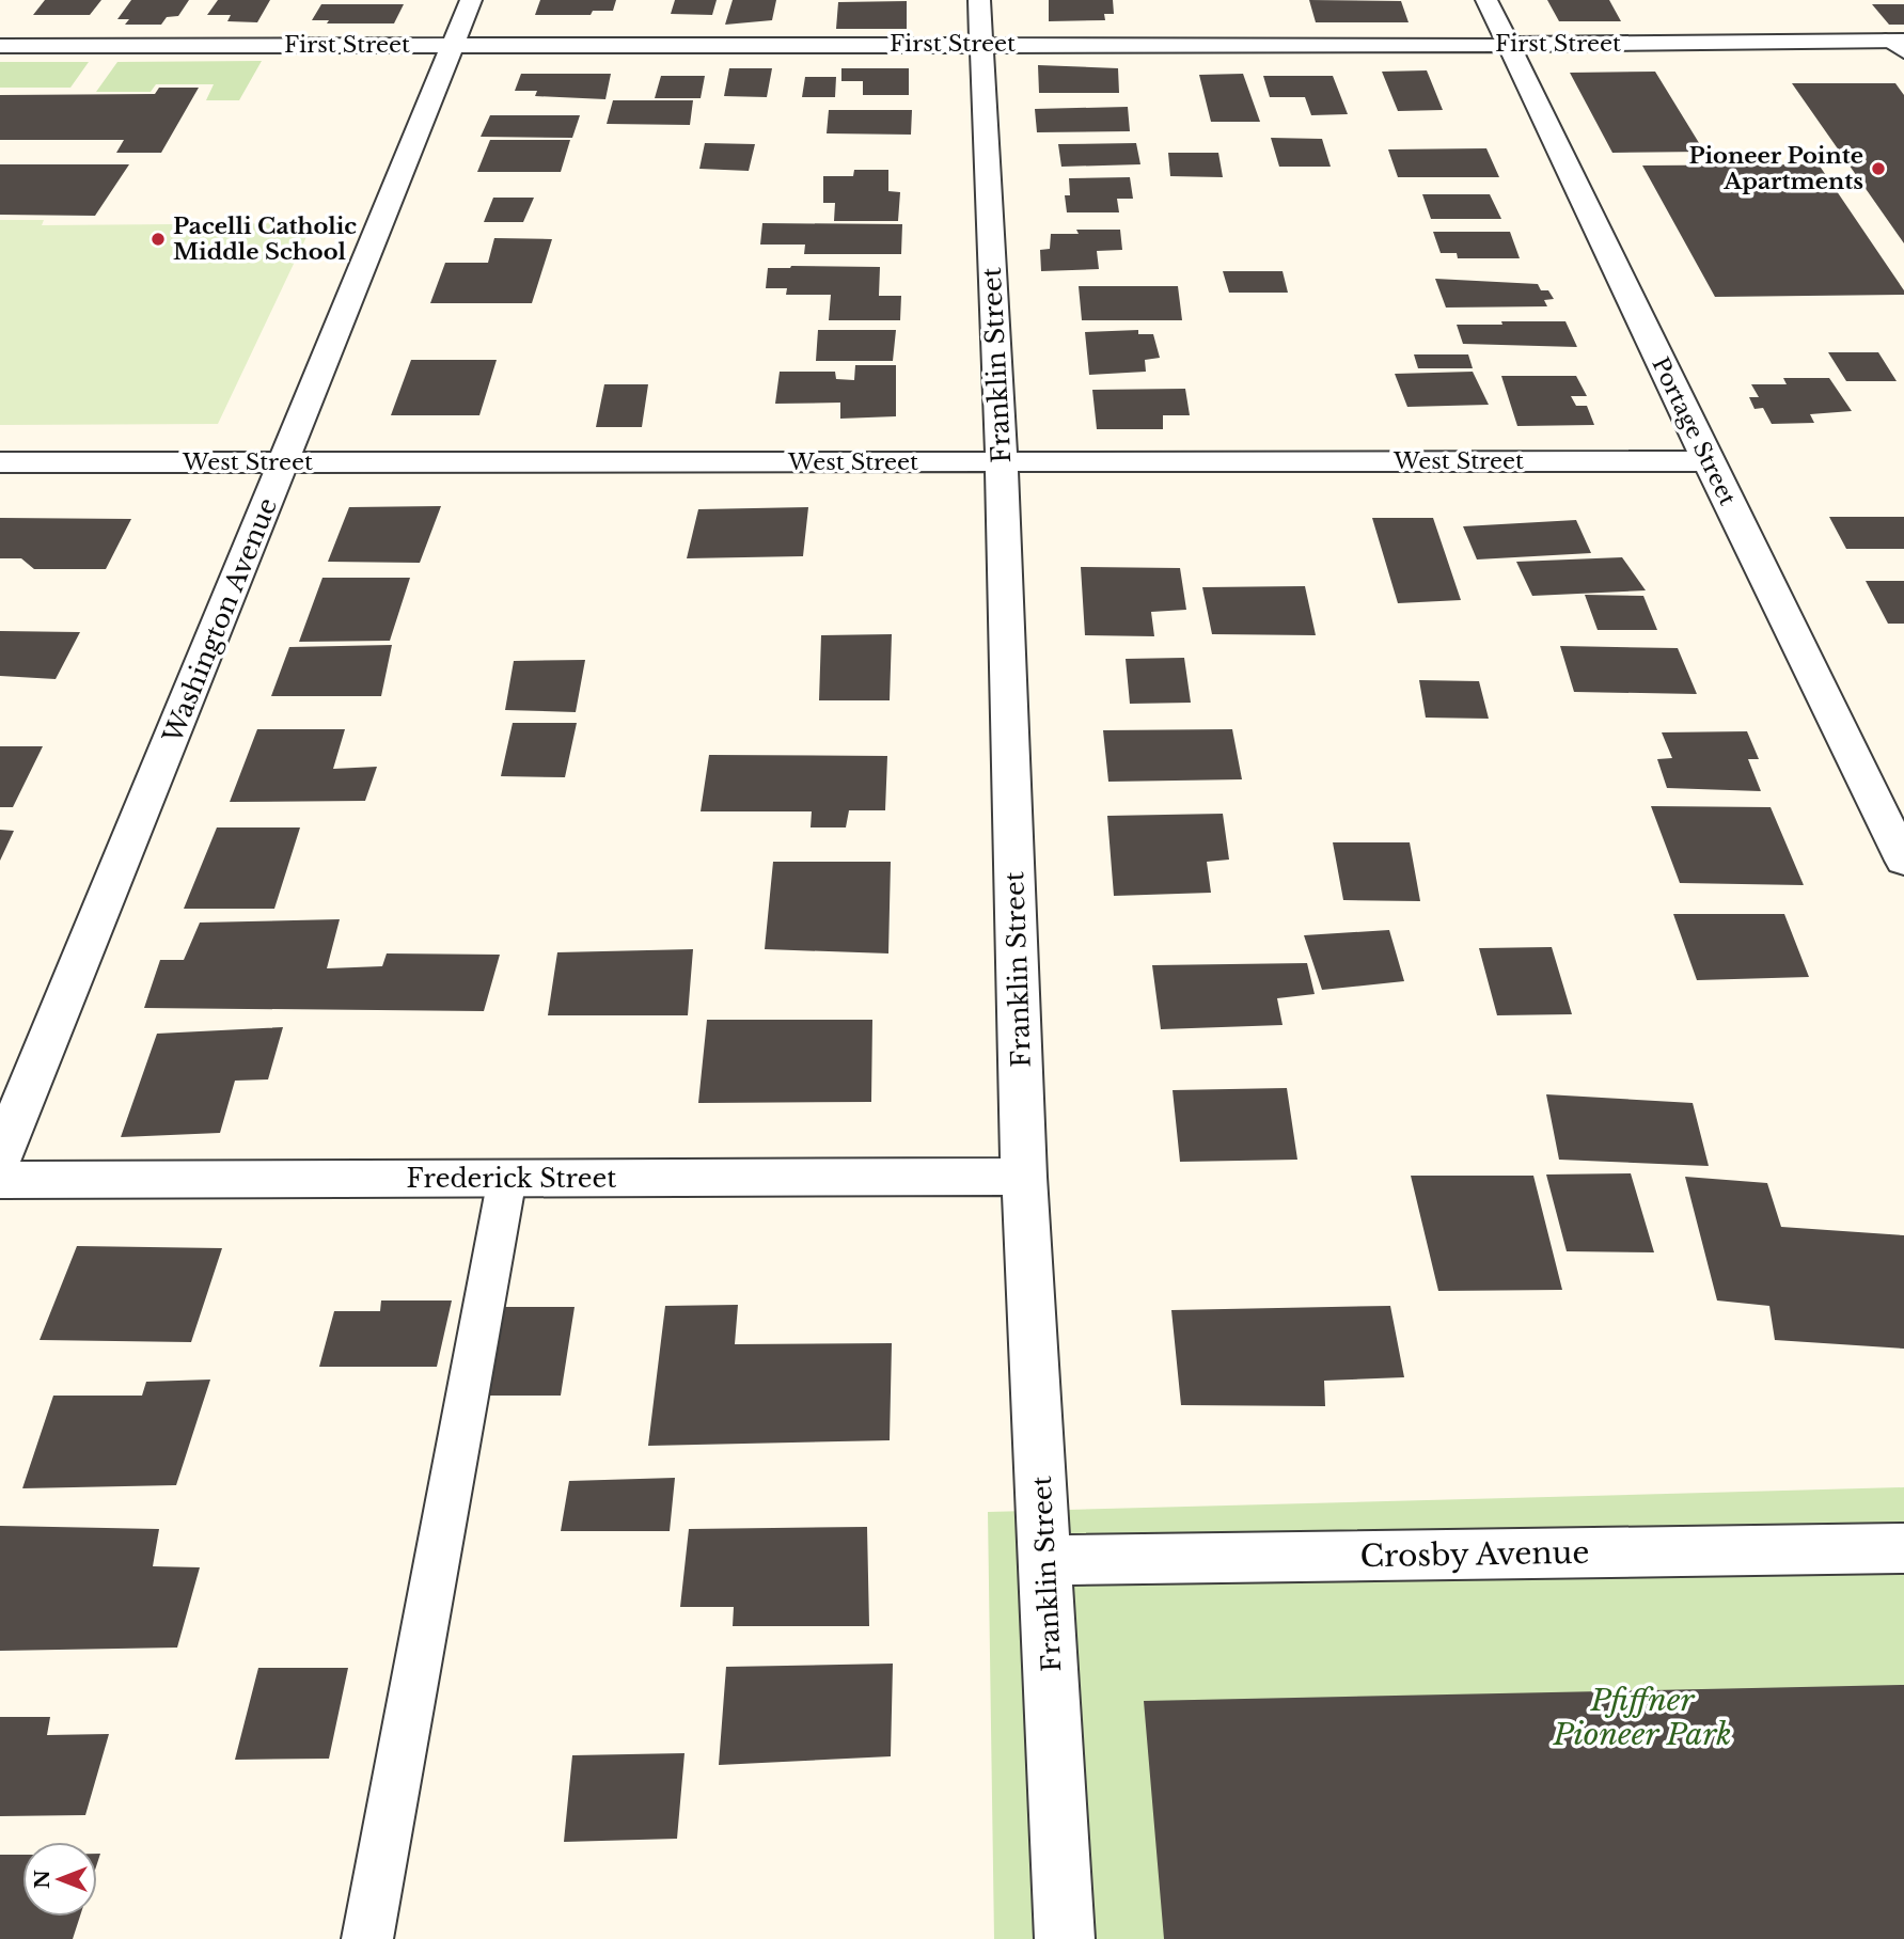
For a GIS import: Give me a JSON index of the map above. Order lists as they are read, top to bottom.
{
  "streets": {
    "street": [
      "First Street",
      "Franklin Street",
      "Portage Street",
      "West Street",
      "Washington Avenue",
      "Frederick Street",
      "Crosby Avenue"
    ]
  },
  "crossings": [
    ["First Street", "Franklin Street"],
    ["First Street", "Portage Street"],
    ["First Street", "Washington Avenue"],
    ["Franklin Street", "West Street"],
    ["Franklin Street", "Frederick Street"],
    ["Franklin Street", "Crosby Avenue"],
    ["Portage Street", "West Street"],
    ["West Street", "Washington Avenue"]
  ],
  "parks": ["Pfiffner Pioneer Park"],
  "places": ["Pioneer Pointe Apartments", "Pacelli Catholic Middle School"],
  "north": "left"
}
